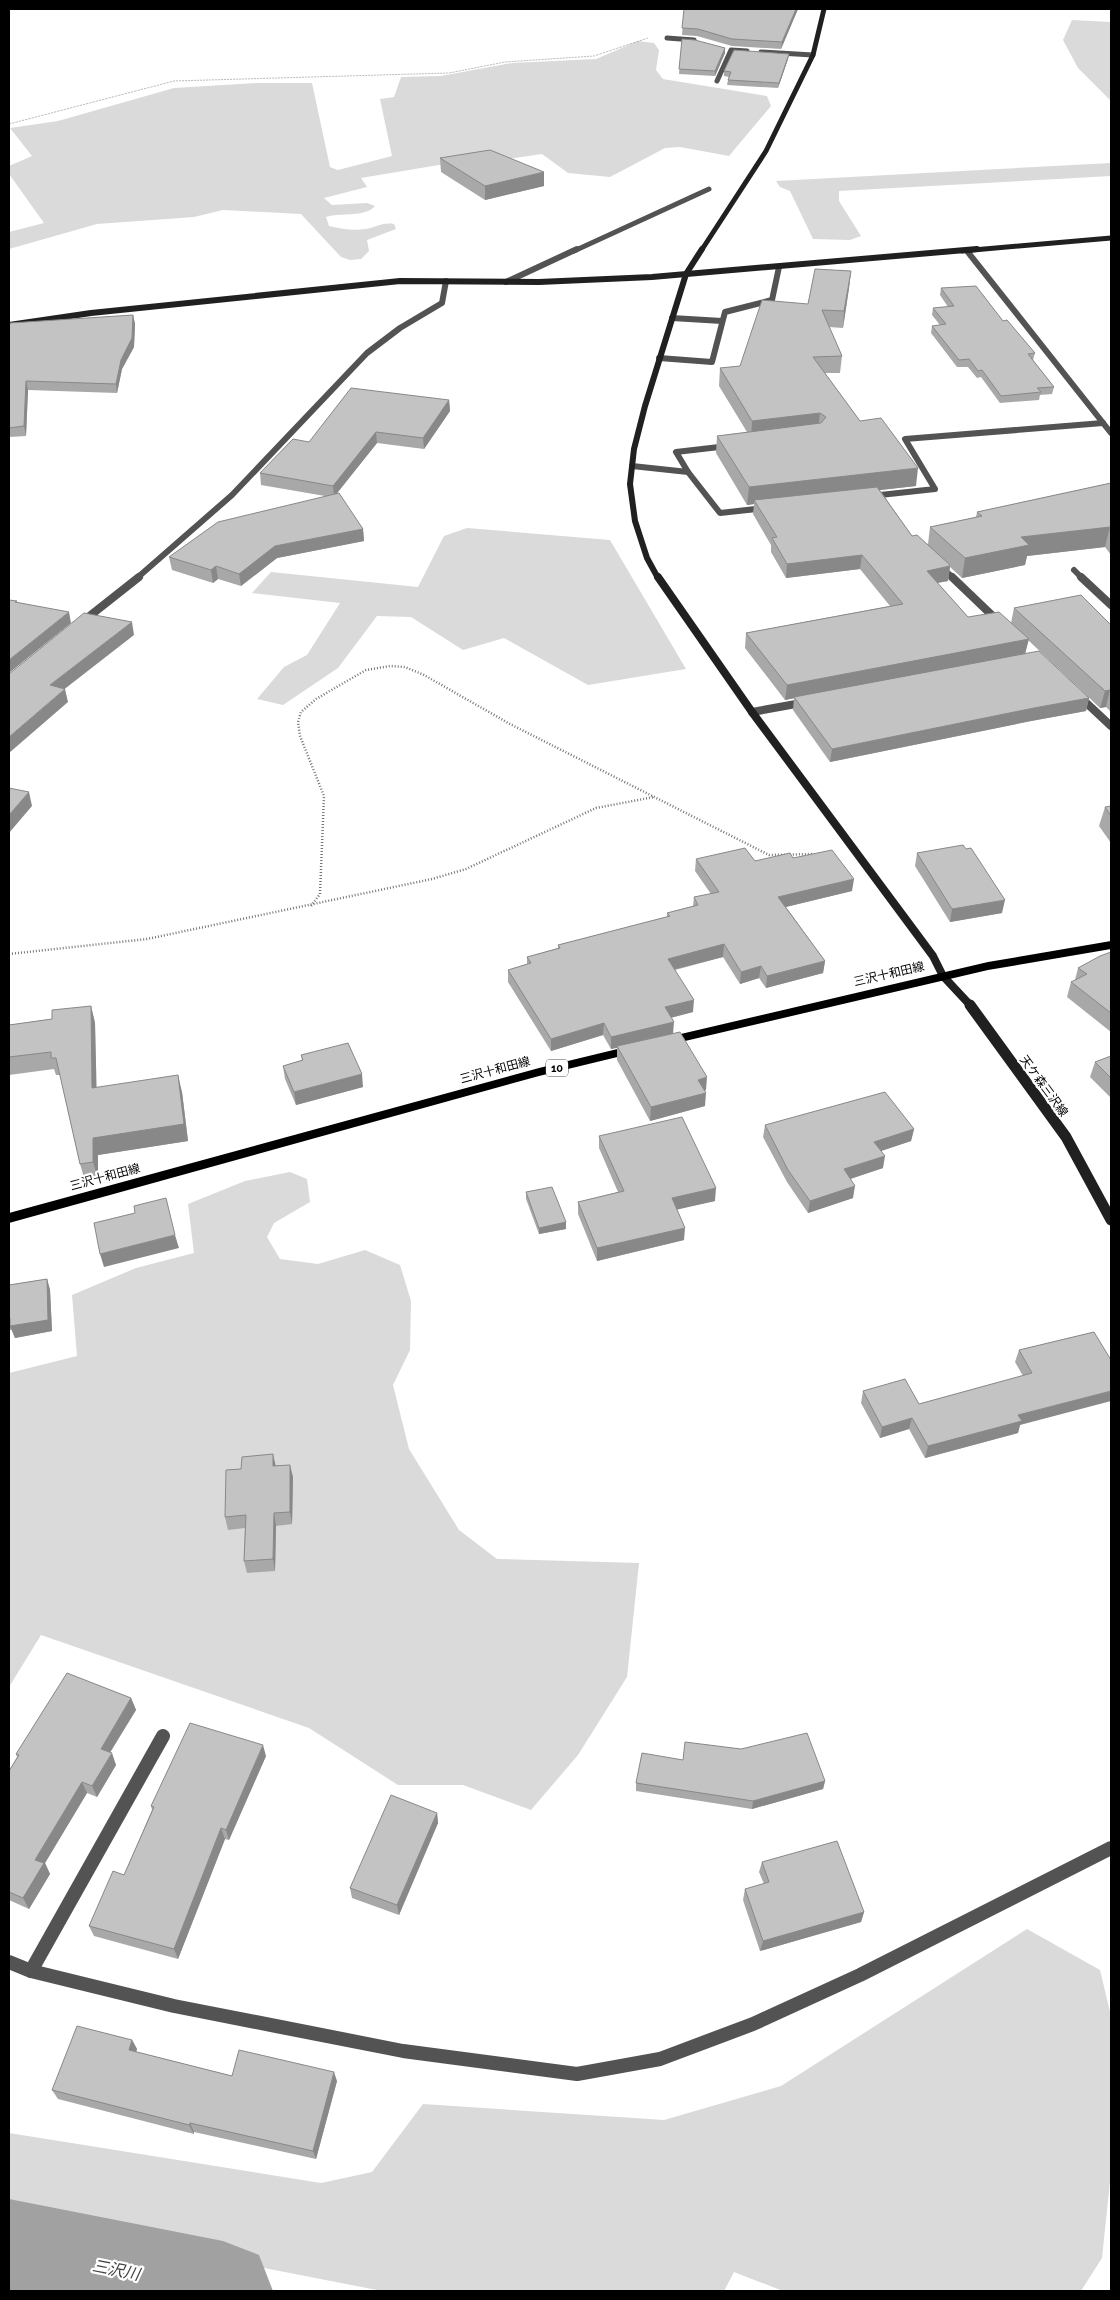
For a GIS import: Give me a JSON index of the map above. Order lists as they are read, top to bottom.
{
  "streets": {
    "main road": ["三沢十和田線", "10"],
    "street": ["天ケ森三沢線"]
  },
  "crossings": [
    ["三沢十和田線", "天ケ森三沢線"]
  ],
  "water": ["三沢川"]
}
